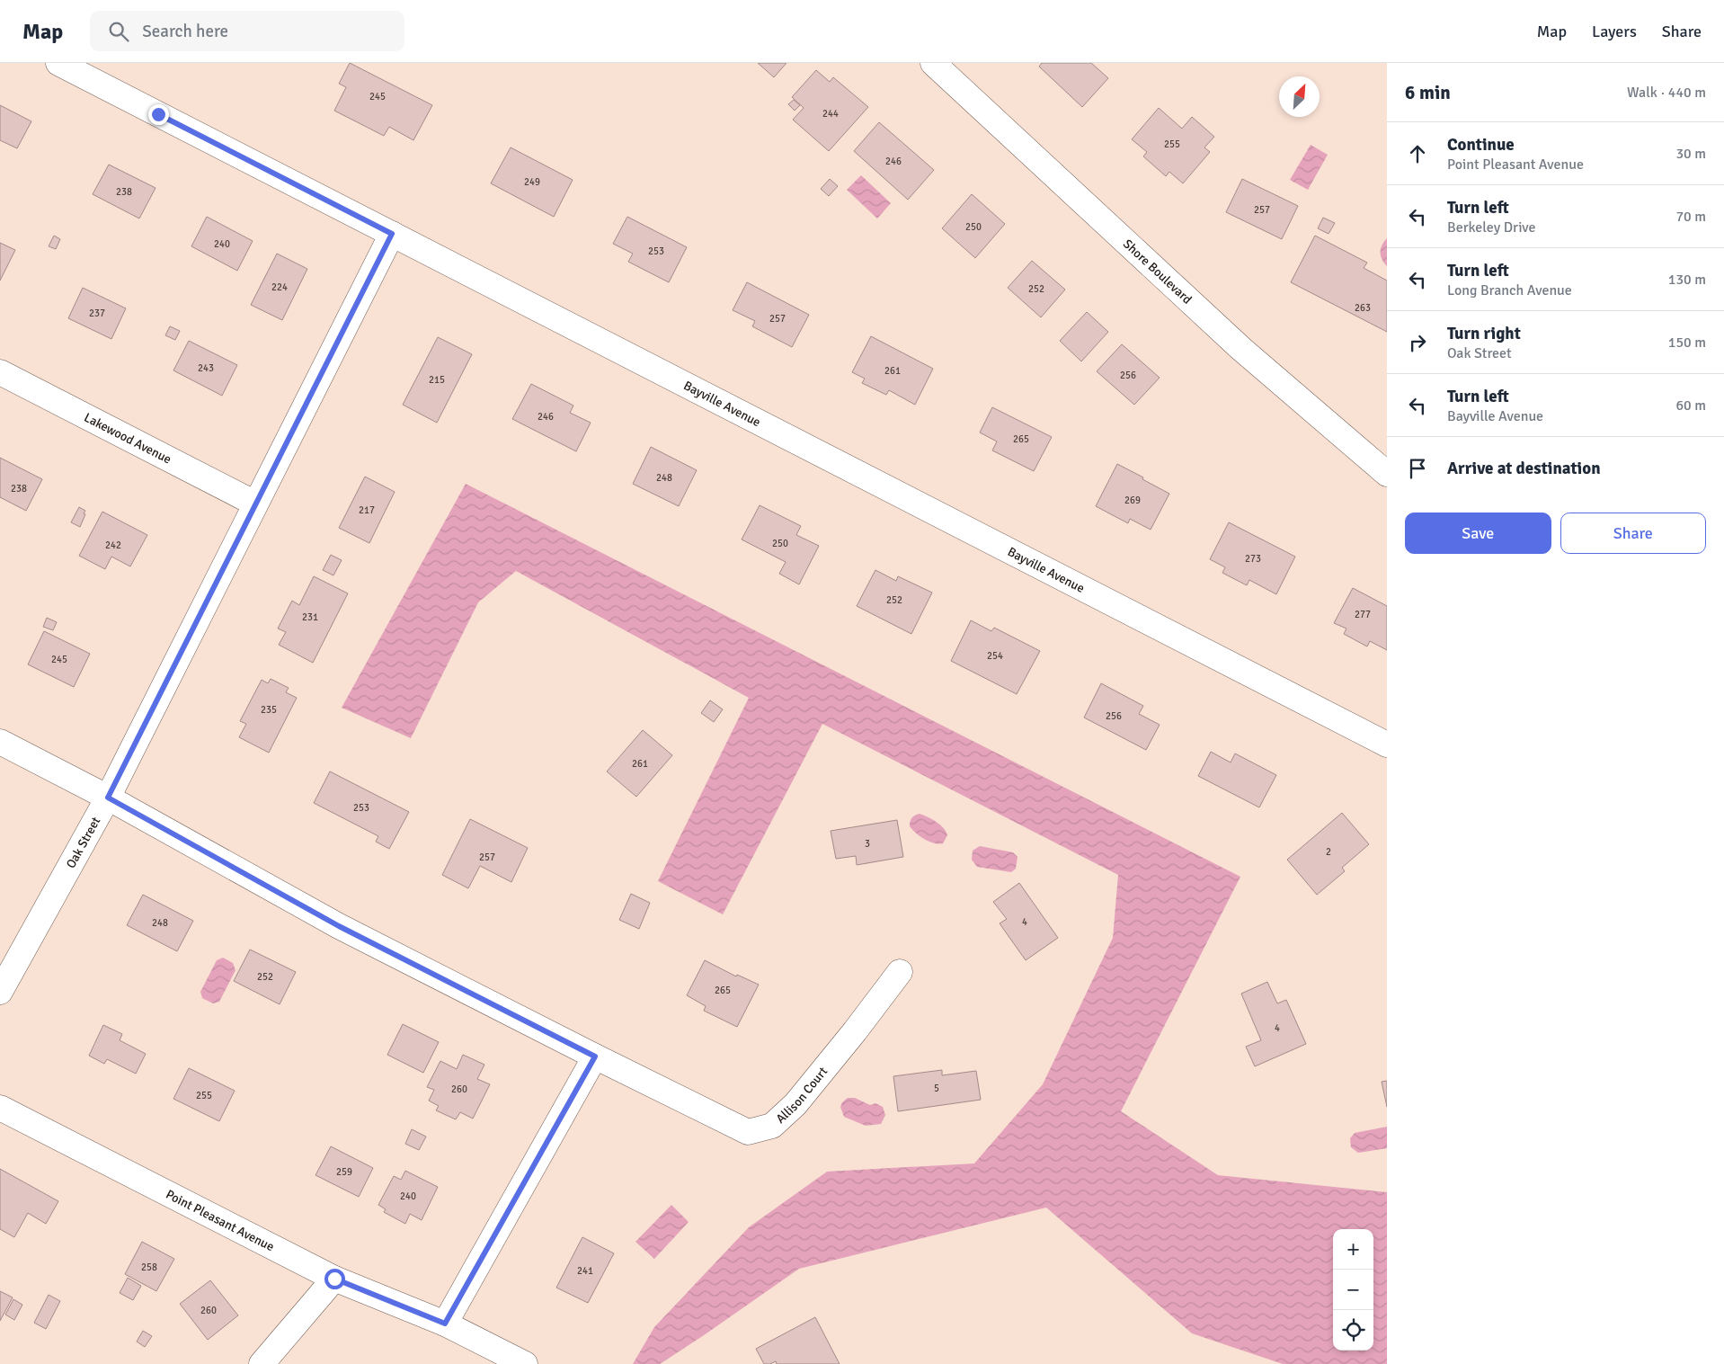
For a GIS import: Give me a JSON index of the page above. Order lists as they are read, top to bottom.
{
  "streets": {
    "street": [
      "Shore Boulevard",
      "Bayville Avenue",
      "Lakewood Avenue",
      "Oak Street",
      "Allison Court",
      "Point Pleasant Avenue"
    ]
  },
  "crossings": [
    ["Bayville Avenue", "Oak Street"],
    ["Lakewood Avenue", "Oak Street"],
    ["Oak Street", "Allison Court"]
  ],
  "house_numbers": [
    "245",
    "244",
    "255",
    "246",
    "249",
    "238",
    "257",
    "250",
    "240",
    "253",
    "224",
    "252",
    "263",
    "237",
    "257",
    "243",
    "261",
    "256",
    "215",
    "246",
    "265",
    "248",
    "238",
    "269",
    "217",
    "250",
    "242",
    "273",
    "252",
    "277",
    "231",
    "254",
    "245",
    "235",
    "256",
    "261",
    "253",
    "3",
    "2",
    "257",
    "4",
    "248",
    "252",
    "265",
    "4",
    "5",
    "260",
    "255",
    "259",
    "240",
    "258",
    "241",
    "260"
  ],
  "north": "top right",
  "page": {
    "header": "Map",
    "search": "Search here",
    "nav": ["Map", "Layers", "Share"],
    "heading": ["6 min", "Walk · 440 m"],
    "list": [
      ["Continue", "Point Pleasant Avenue", "30 m"],
      ["Turn left", "Berkeley Drive", "70 m"],
      ["Turn left", "Long Branch Avenue", "130 m"],
      ["Turn right", "Oak Street", "150 m"],
      ["Turn left", "Bayville Avenue", "60 m"],
      "Arrive at destination"
    ],
    "buttons": ["Save", "Share"],
    "map_buttons": ["+", "−"]
  }
}
